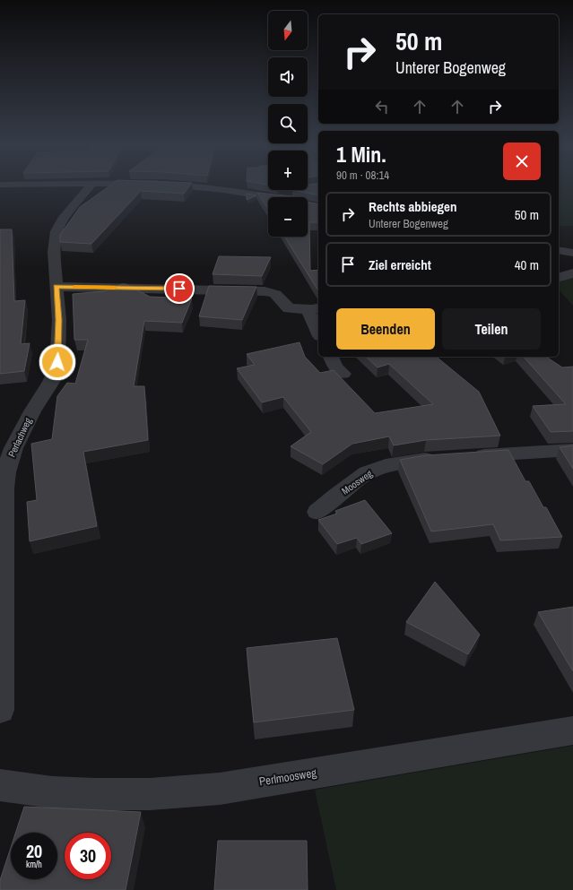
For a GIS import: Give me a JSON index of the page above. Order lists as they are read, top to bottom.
{
  "streets": {
    "street": ["Perlachweg", "Moosweg", "Perlmoosweg"]
  },
  "north": "bottom",
  "page": {
    "map_buttons": ["+", "−"],
    "turn": ["50 m", "Unterer Bogenweg"],
    "heading": ["1 Min.", "90 m · 08:14"],
    "list": [
      {
        "name": "Rechts abbiegen",
        "note": "Unterer Bogenweg",
        "value": "50 m"
      },
      {
        "name": "Ziel erreicht",
        "value": "40 m"
      }
    ],
    "buttons": ["Beenden", "Teilen"],
    "speed": "20 km/h",
    "limit": "30"
  }
}
